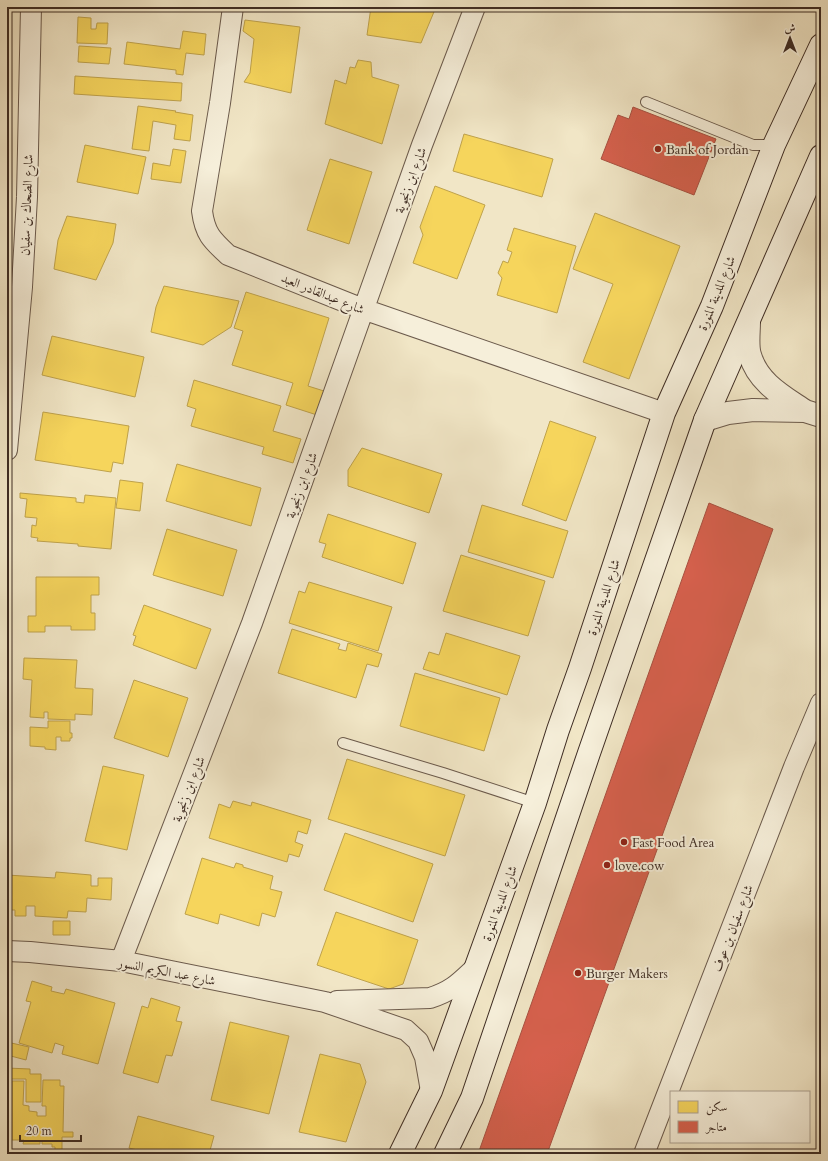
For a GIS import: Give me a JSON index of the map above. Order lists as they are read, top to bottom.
{
  "streets": {
    "main road": ["شارع المدينة المنورة"],
    "street": [
      "شارع ابن زنجوية",
      "شارع الضحاك بن سفيان",
      "شارع عبدالقادر العبد",
      "شارع سفيان بن عوف",
      "شارع عبد الكريم النسور"
    ]
  },
  "crossings": [
    ["شارع ابن زنجوية", "شارع عبدالقادر العبد"],
    ["شارع ابن زنجوية", "شارع عبد الكريم النسور"],
    ["شارع عبدالقادر العبد", "شارع المدينة المنورة"],
    ["شارع المدينة المنورة", "شارع عبد الكريم النسور"]
  ],
  "places": [
    "Bank of Jordan",
    "Fast Food Area",
    "love.cow",
    "Burger Makers"
  ],
  "legend": ["سكن", "متاجر"],
  "scale_bar": "20 m",
  "north": "top"
}
